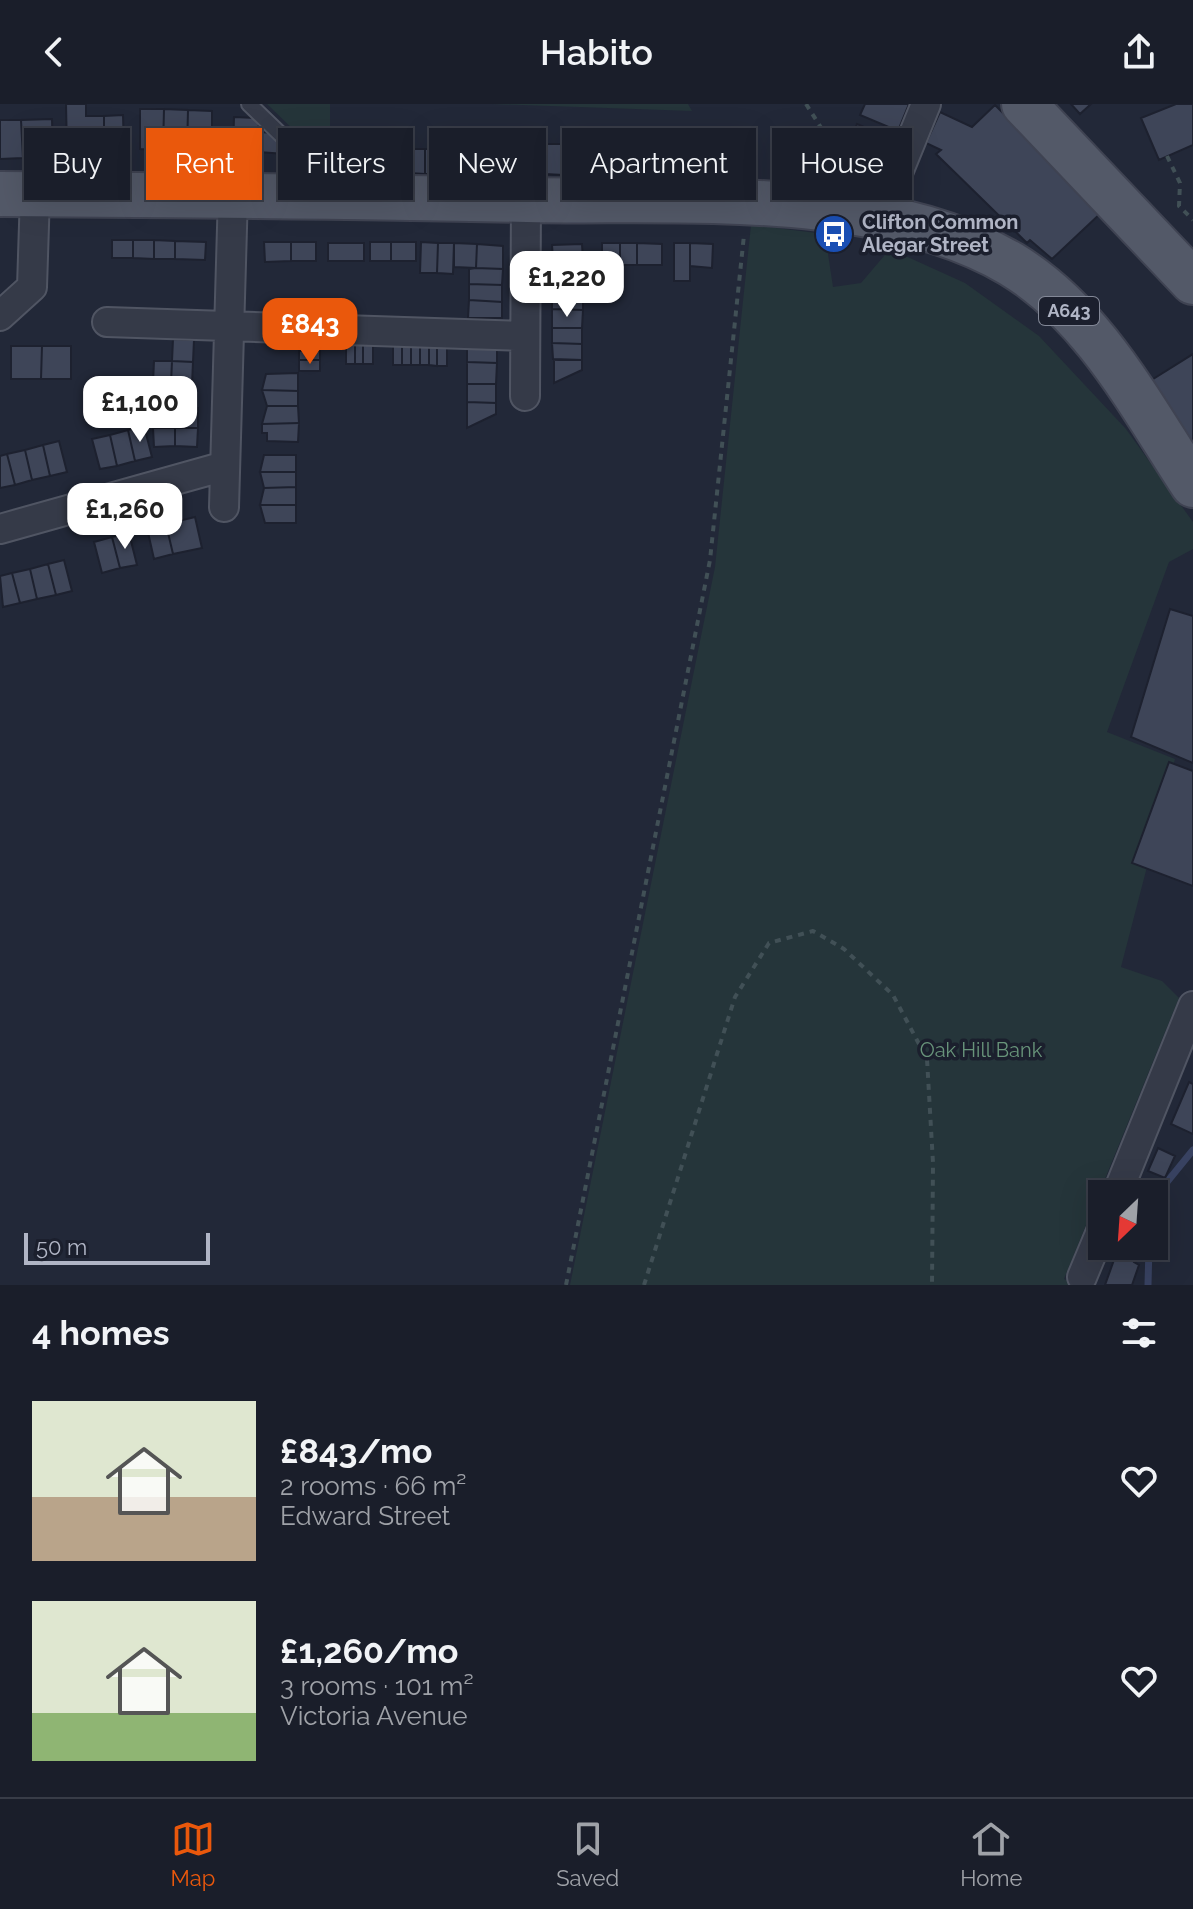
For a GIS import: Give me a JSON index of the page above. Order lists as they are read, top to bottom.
{
  "streets": {
    "main road": ["A643"]
  },
  "parks": ["Oak Hill Bank"],
  "places": {
    "bus stop": ["Clifton Common Alegar Street"]
  },
  "scale_bar": "50 m",
  "north": "bottom left",
  "page": {
    "header": "Habito",
    "chip": [
      "Buy",
      "Rent",
      "Filters",
      "New",
      "Apartment",
      "House"
    ],
    "price": [
      "£1,220",
      "£843",
      "£1,100",
      "£1,260"
    ],
    "scale": "50 m",
    "heading": "4 homes",
    "list": [
      {
        "name": "£843/mo",
        "note": "2 rooms · 66 m² · Edward Street"
      },
      {
        "name": "£1,260/mo",
        "note": "3 rooms · 101 m² · Victoria Avenue"
      }
    ],
    "tabs": ["Map", "Saved", "Home"]
  }
}
